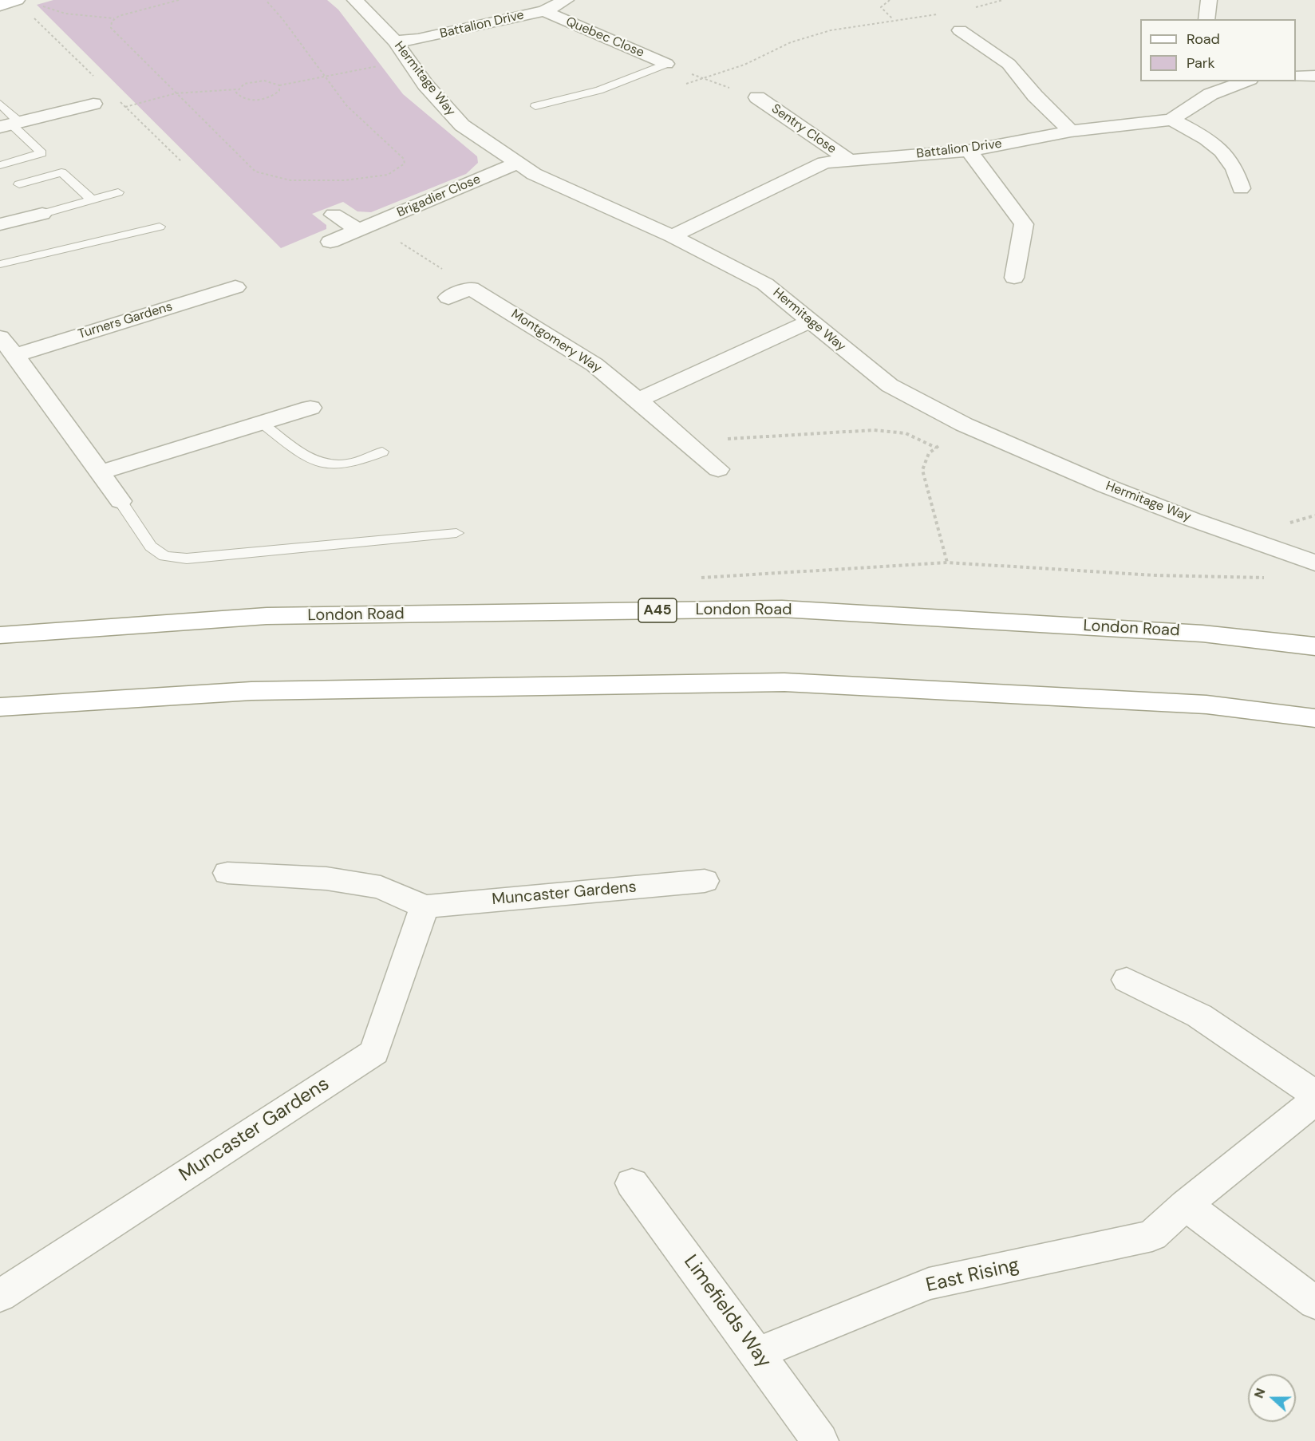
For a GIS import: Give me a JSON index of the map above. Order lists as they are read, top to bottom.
{
  "streets": {
    "main road": ["A45", "London Road"],
    "street": [
      "Battalion Drive",
      "Quebec Close",
      "Hermitage Way",
      "Sentry Close",
      "Brigadier Close",
      "Turners Gardens",
      "Montgomery Way",
      "Muncaster Gardens",
      "East Rising",
      "Limefields Way"
    ]
  },
  "crossings": [
    ["Battalion Drive", "Quebec Close"],
    ["Battalion Drive", "Hermitage Way"],
    ["Battalion Drive", "Sentry Close"],
    ["Hermitage Way", "Brigadier Close"],
    ["East Rising", "Limefields Way"]
  ],
  "legend": ["Road", "Park"],
  "north": "left"
}
